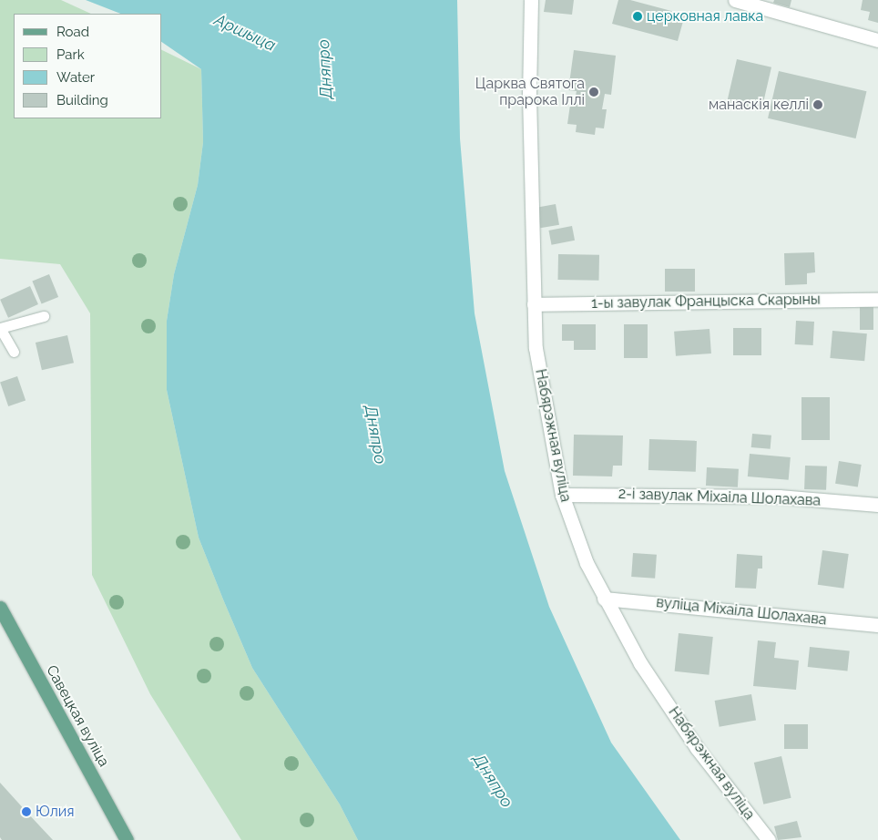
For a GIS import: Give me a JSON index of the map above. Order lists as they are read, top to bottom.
{
  "streets": {
    "main road": ["Савецкая вуліца"],
    "street": [
      "1-ы завулак Францыска Скарыны",
      "Набярэжная вуліца",
      "2-і завулак Міхаіла Шолахава",
      "вуліца Міхаіла Шолахава"
    ]
  },
  "crossings": [
    ["1-ы завулак Францыска Скарыны", "Набярэжная вуліца"],
    ["Набярэжная вуліца", "2-і завулак Міхаіла Шолахава"],
    ["Набярэжная вуліца", "вуліца Міхаіла Шолахава"]
  ],
  "water": ["Аршыца", "Дняпро"],
  "places": [
    "церковная лавка",
    "Царква Святога прарока Іллі",
    "манаскія келлі",
    "Юлия"
  ],
  "legend": [
    "Road",
    "Park",
    "Water",
    "Building"
  ]
}
